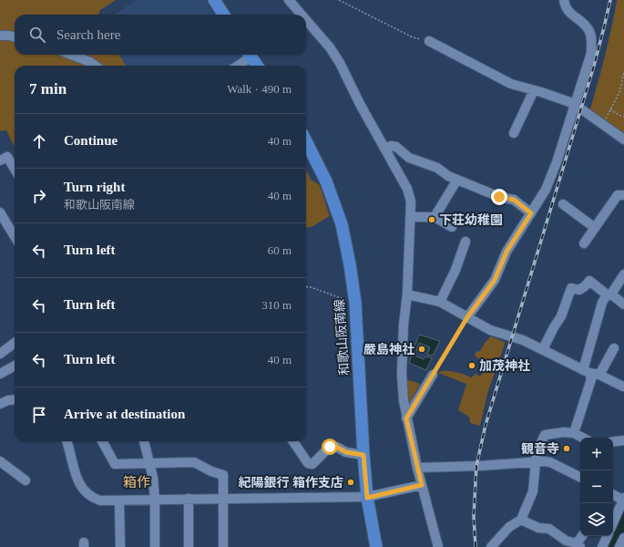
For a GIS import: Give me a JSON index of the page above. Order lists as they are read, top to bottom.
{
  "streets": {
    "main road": ["和歌山阪南線"]
  },
  "districts": ["箱作"],
  "places": [
    "下荘幼稚園",
    "嚴島神社",
    "加茂神社",
    "観音寺",
    "紀陽銀行 箱作支店"
  ],
  "page": {
    "search": "Search here",
    "heading": ["7 min", "Walk · 490 m"],
    "list": [
      ["Continue", "40 m"],
      ["Turn right", "和歌山阪南線", "40 m"],
      ["Turn left", "60 m"],
      ["Turn left", "310 m"],
      ["Turn left", "40 m"],
      "Arrive at destination"
    ],
    "map_buttons": ["+", "−"]
  }
}
